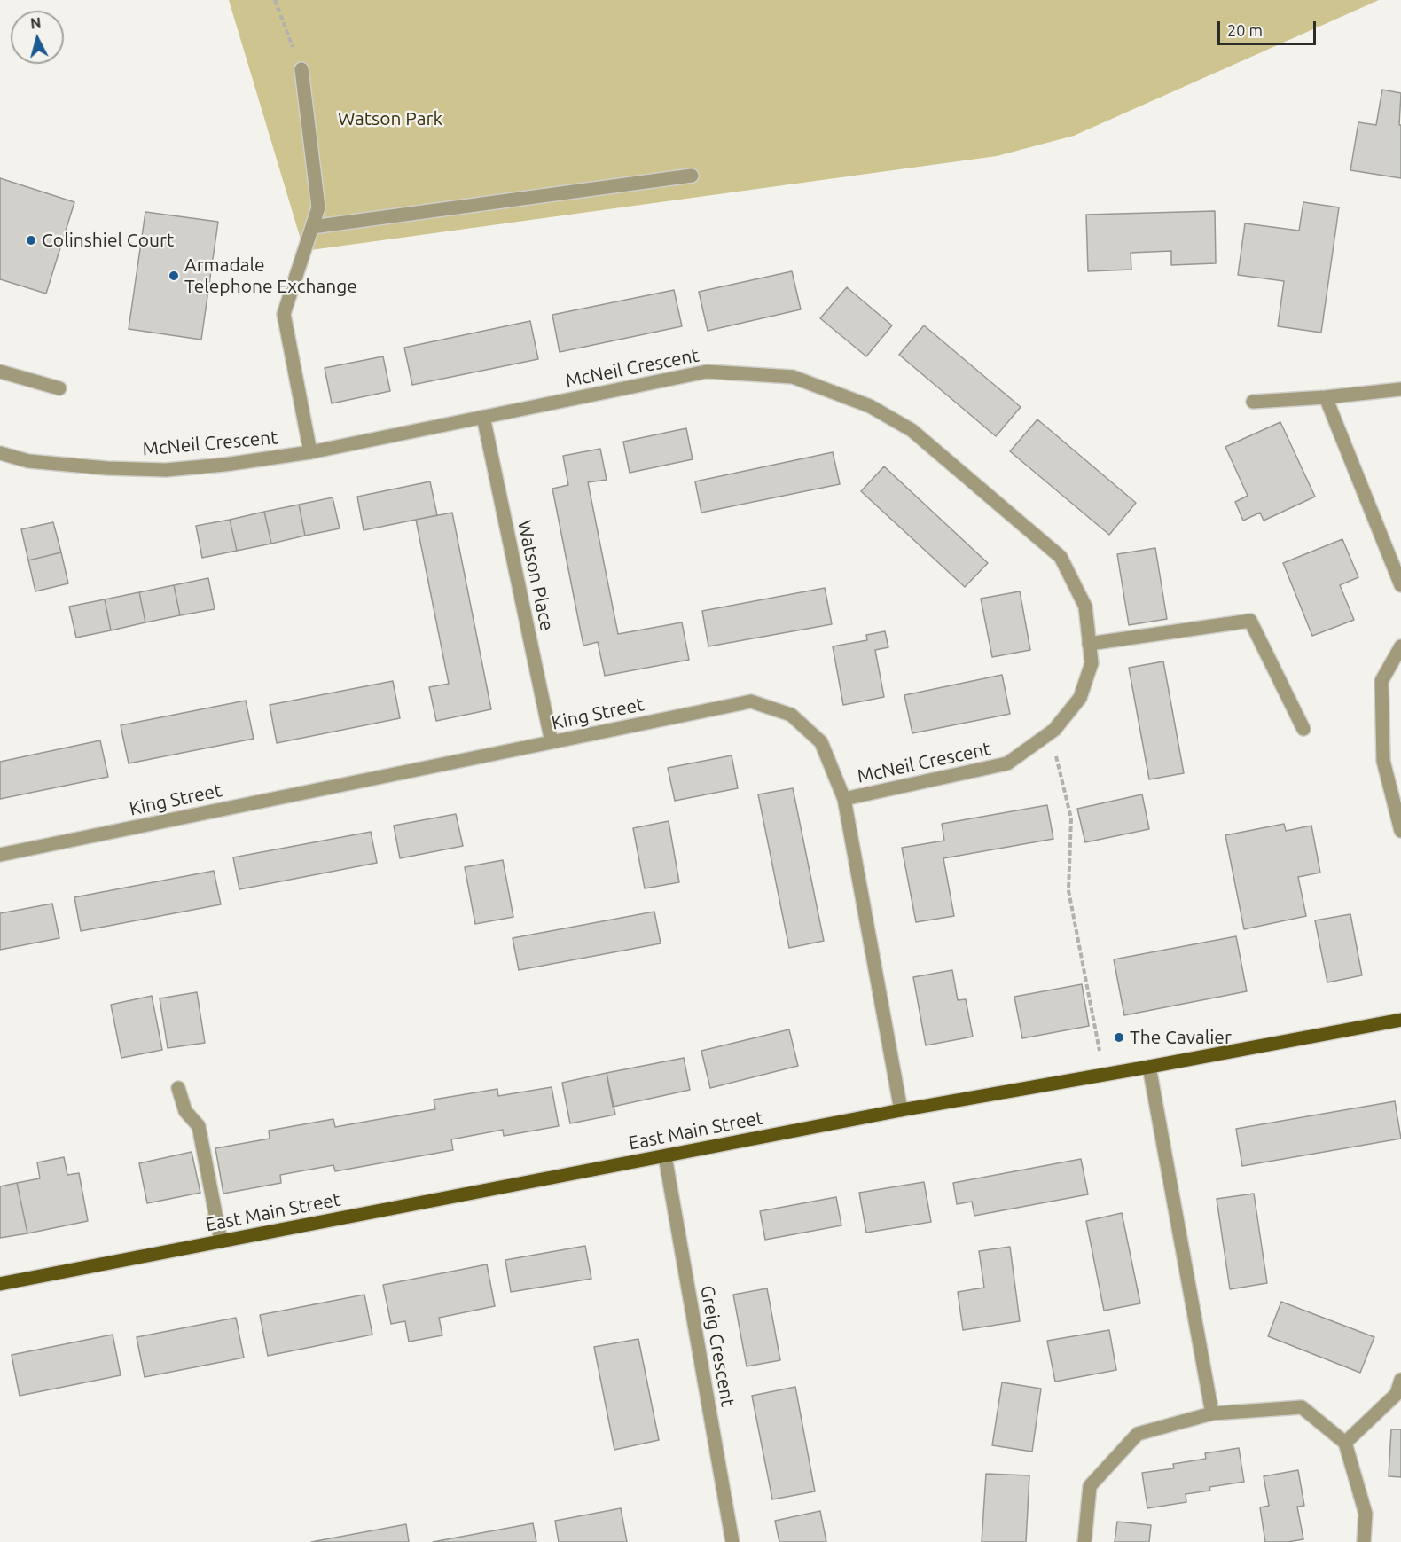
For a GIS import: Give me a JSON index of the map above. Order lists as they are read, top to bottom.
{
  "streets": {
    "main road": ["East Main Street"],
    "street": [
      "McNeil Crescent",
      "Watson Place",
      "King Street",
      "Greig Crescent"
    ]
  },
  "crossings": [
    ["McNeil Crescent", "Watson Place"],
    ["McNeil Crescent", "King Street"],
    ["Watson Place", "King Street"],
    ["King Street", "East Main Street"],
    ["East Main Street", "Greig Crescent"]
  ],
  "parks": ["Watson Park"],
  "places": ["Colinshiel Court", "Armadale Telephone Exchange", "The Cavalier"],
  "scale_bar": "20 m",
  "north": "top"
}
